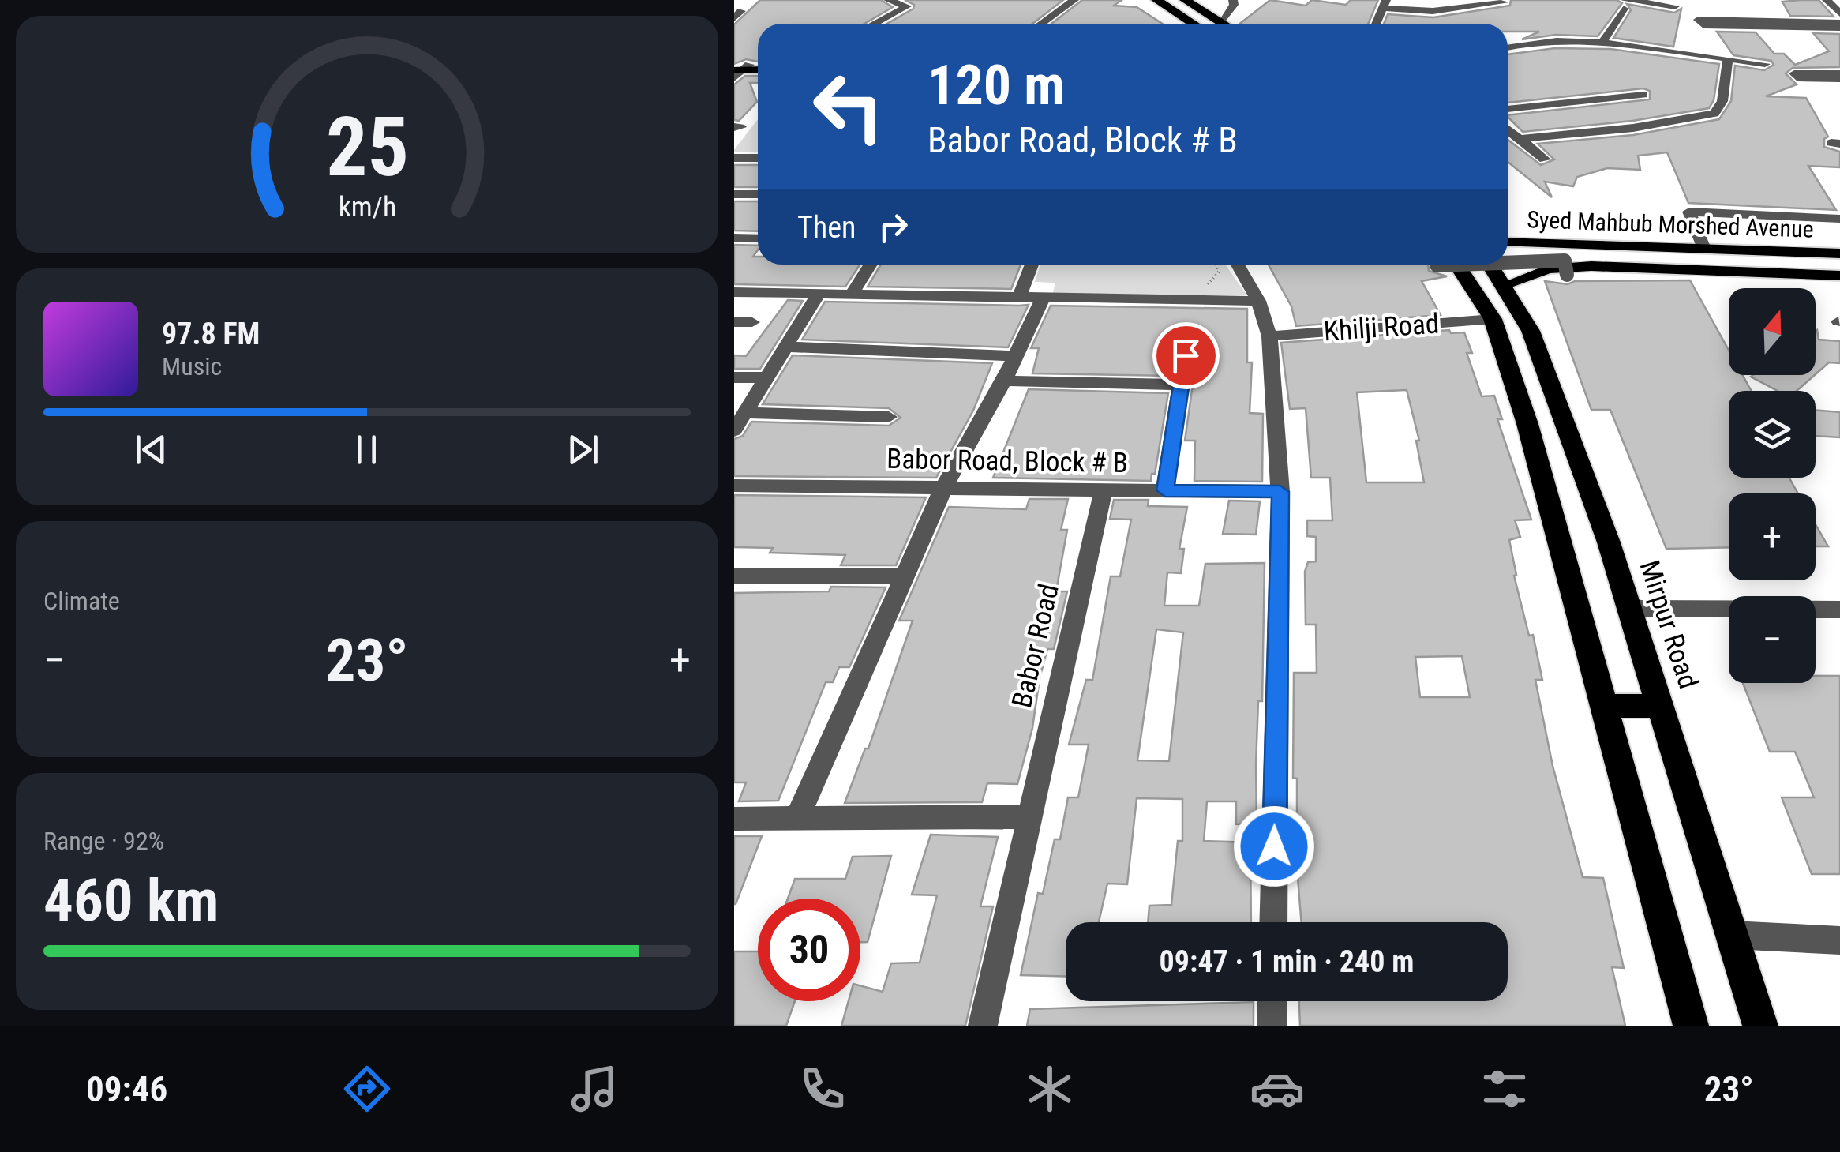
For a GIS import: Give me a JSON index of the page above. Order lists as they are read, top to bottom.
{
  "streets": {
    "highway": ["Mirpur Road"],
    "main road": ["Syed Mahbub Morshed Avenue"],
    "street": ["Khilji Road", "Babor Road, Block # B", "Babor Road"]
  },
  "crossings": [
    ["Syed Mahbub Morshed Avenue", "Mirpur Road"],
    ["Babor Road, Block # B", "Babor Road"]
  ],
  "north": "top",
  "page": {
    "turn": ["120 m", "Babor Road, Block # B"],
    "then": "Then",
    "map_buttons": ["+", "−"],
    "song": ["97.8 FM", "Music"],
    "tile": [
      "Climate",
      ["Range · 92%", "460 km"]
    ],
    "heat": ["−", "23°", "+"],
    "limit": "30",
    "trip": "09:47 · 1 min · 240 m",
    "tabs": ["09:46", "23°"],
    "gauge": ["25", "km/h"]
  }
}
